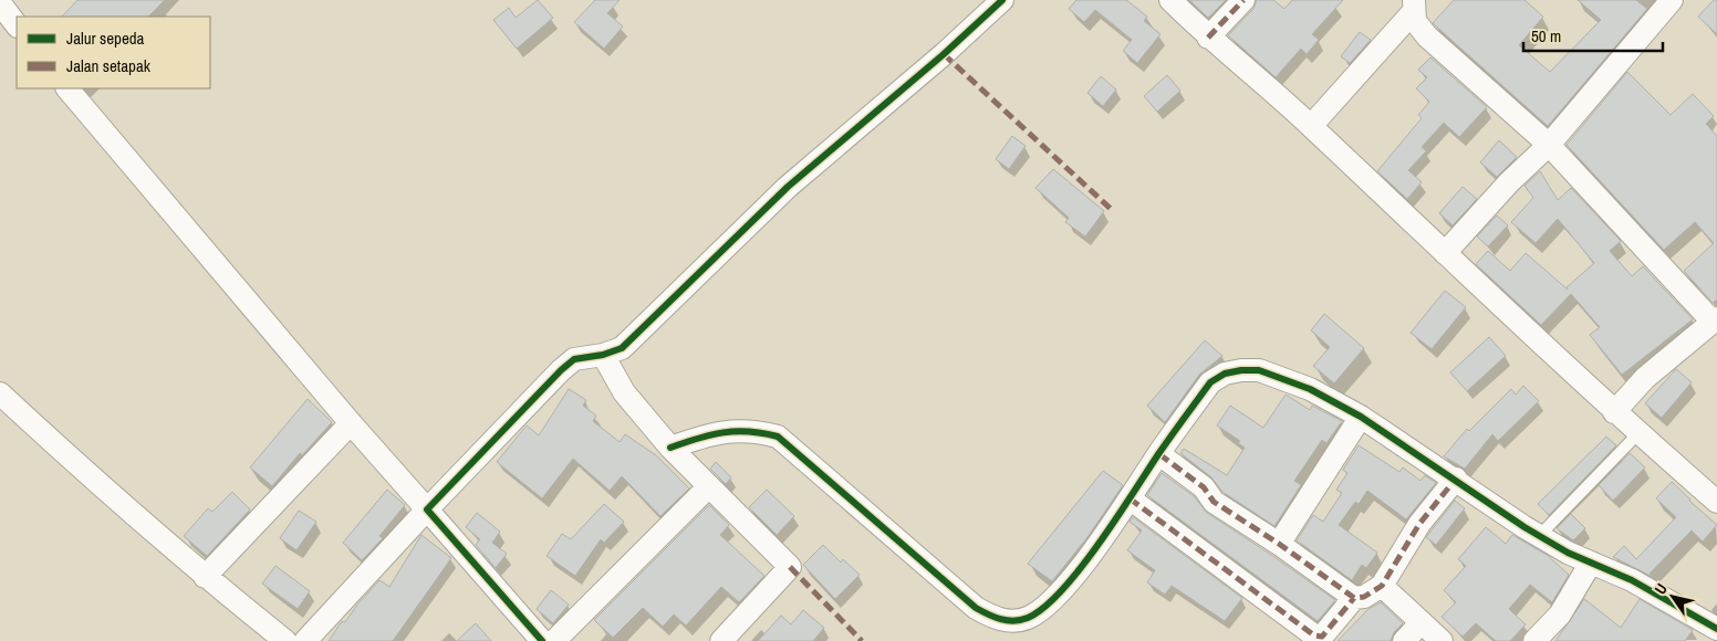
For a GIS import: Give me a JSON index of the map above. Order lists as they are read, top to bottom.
{
  "legend": ["Jalur sepeda", "Jalan setapak"],
  "scale_bar": "50 m",
  "north": "top left"
}
